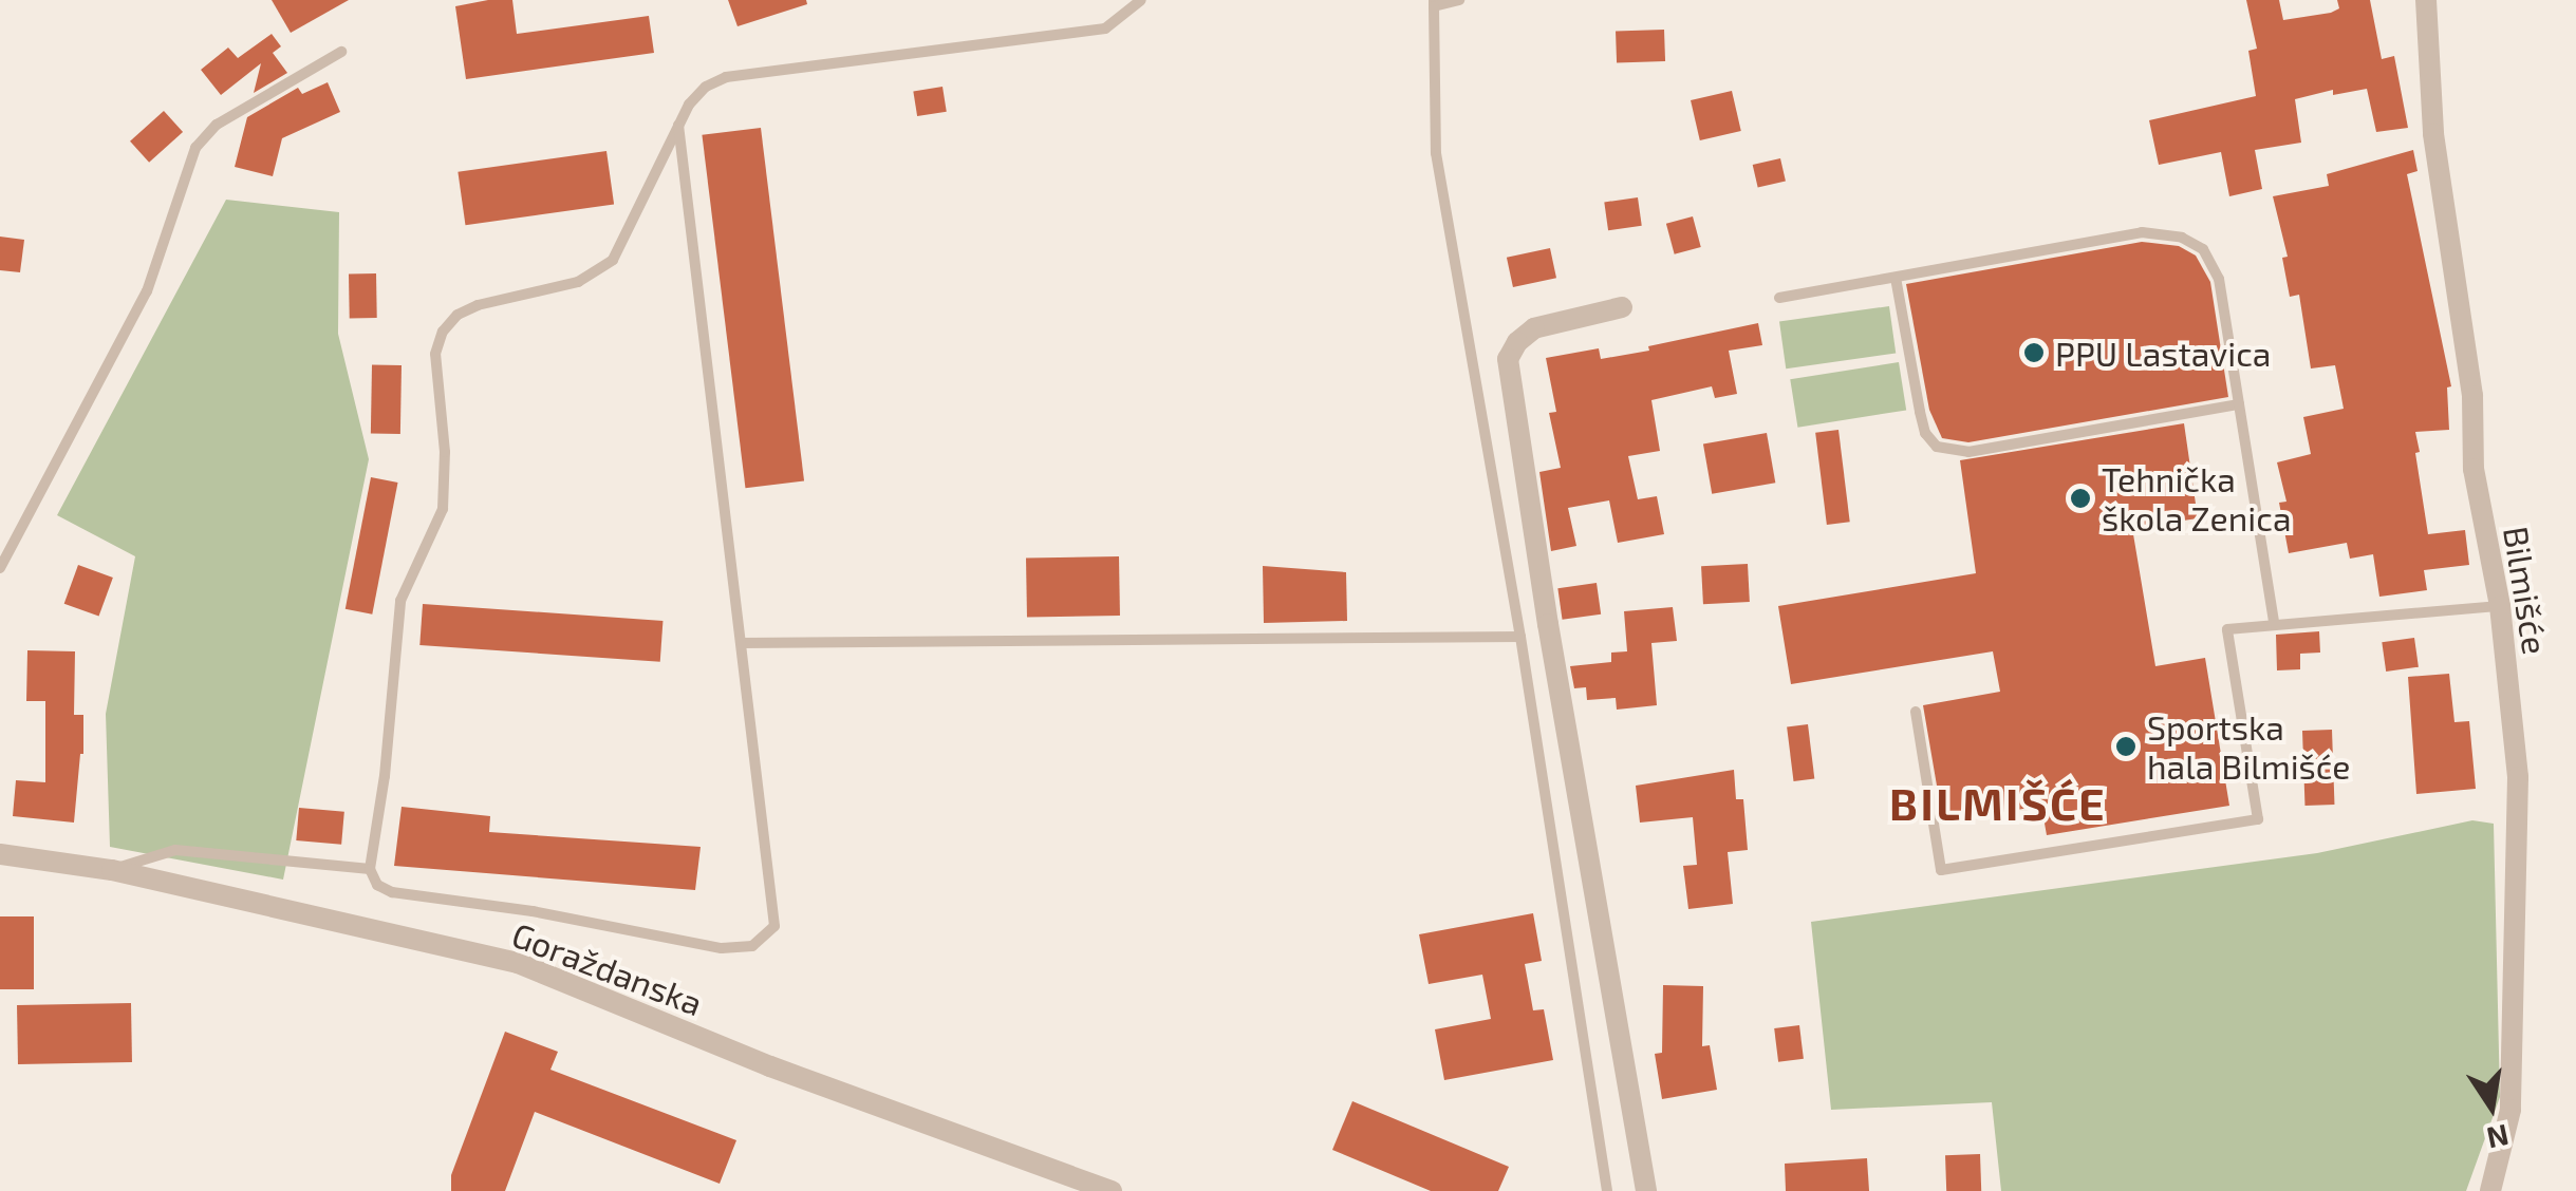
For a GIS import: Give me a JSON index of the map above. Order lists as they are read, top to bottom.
{
  "streets": {
    "street": ["Bilmišće", "Goraždanska"]
  },
  "districts": ["BILMIŠĆE"],
  "places": ["PPU Lastavica", "Tehnička škola Zenica", "Sportska hala Bilmišće"],
  "north": "bottom"
}
